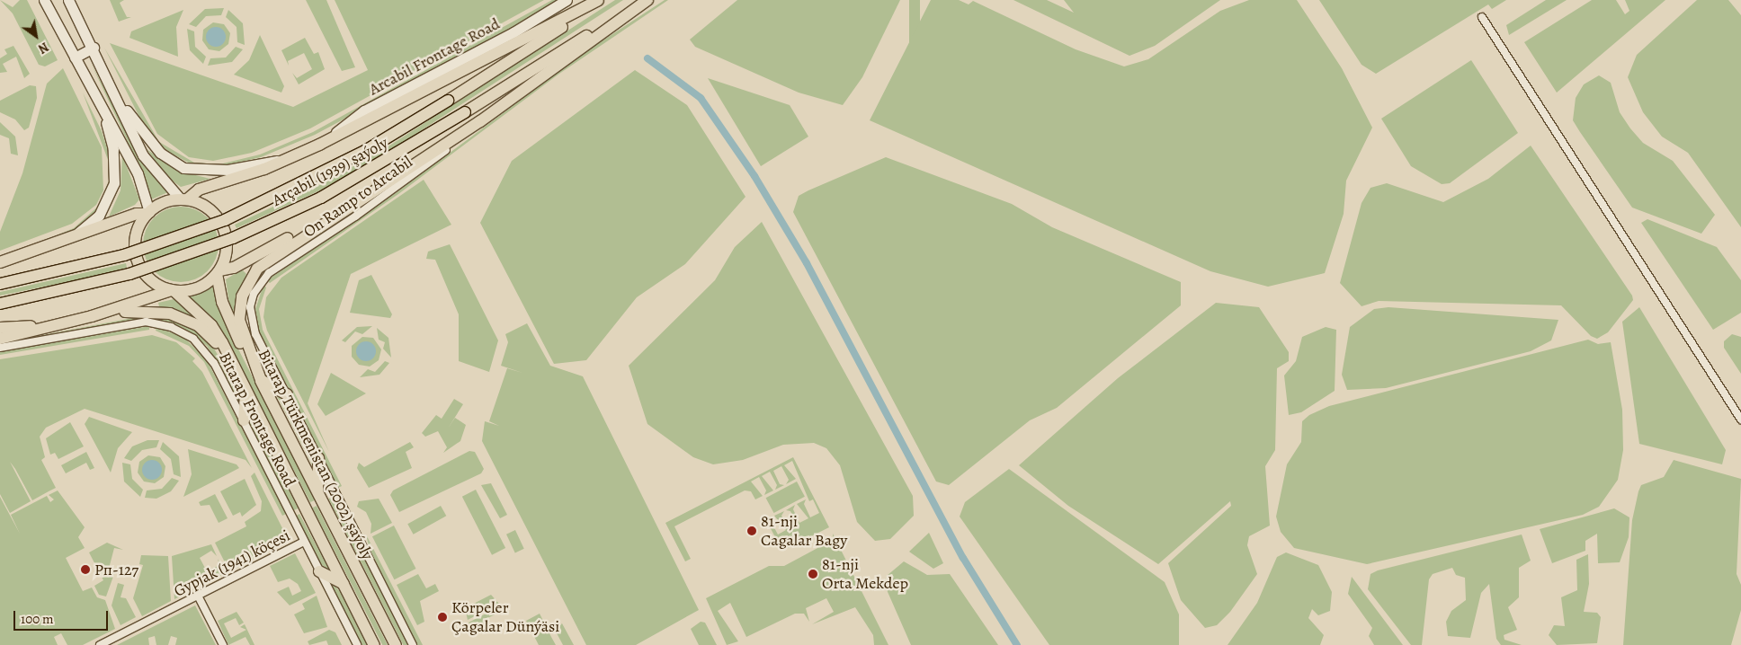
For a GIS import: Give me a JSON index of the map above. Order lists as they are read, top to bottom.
{
  "streets": {
    "main road": ["Arcabil Frontage Road", "Arçabil (1939) şaýoly", "Bitarap Türkmenistan (2002) şaýoly"],
    "street": ["On Ramp to Arcabil", "Bitarap Frontage Road", "Gypjak (1941) köçesi"]
  },
  "crossings": [
    ["Bitarap Frontage Road", "Gypjak (1941) köçesi"]
  ],
  "places": [
    "81-nji Cagalar Bagy",
    "Рп-127",
    "81-nji Orta Mekdep",
    "Körpeler Çagalar Dünýäsi"
  ],
  "scale_bar": "100 m",
  "north": "bottom right"
}
